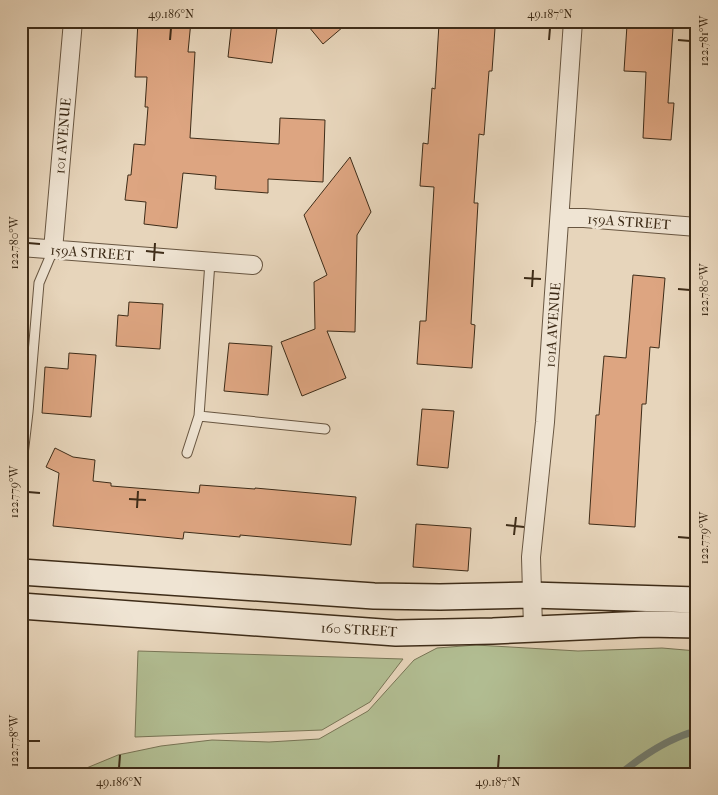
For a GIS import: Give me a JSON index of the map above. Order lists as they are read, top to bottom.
{
  "streets": {
    "main road": ["160 STREET"],
    "street": ["101 AVENUE", "159A STREET", "101A AVENUE"]
  },
  "crossings": [
    ["101 AVENUE", "159A STREET"],
    ["159A STREET", "101A AVENUE"],
    ["101A AVENUE", "160 STREET"]
  ],
  "coordinates": [
    "49.186°N",
    "49.187°N",
    "122.781°W",
    "122.780°W",
    "122.779°W",
    "122.778°W"
  ]
}
